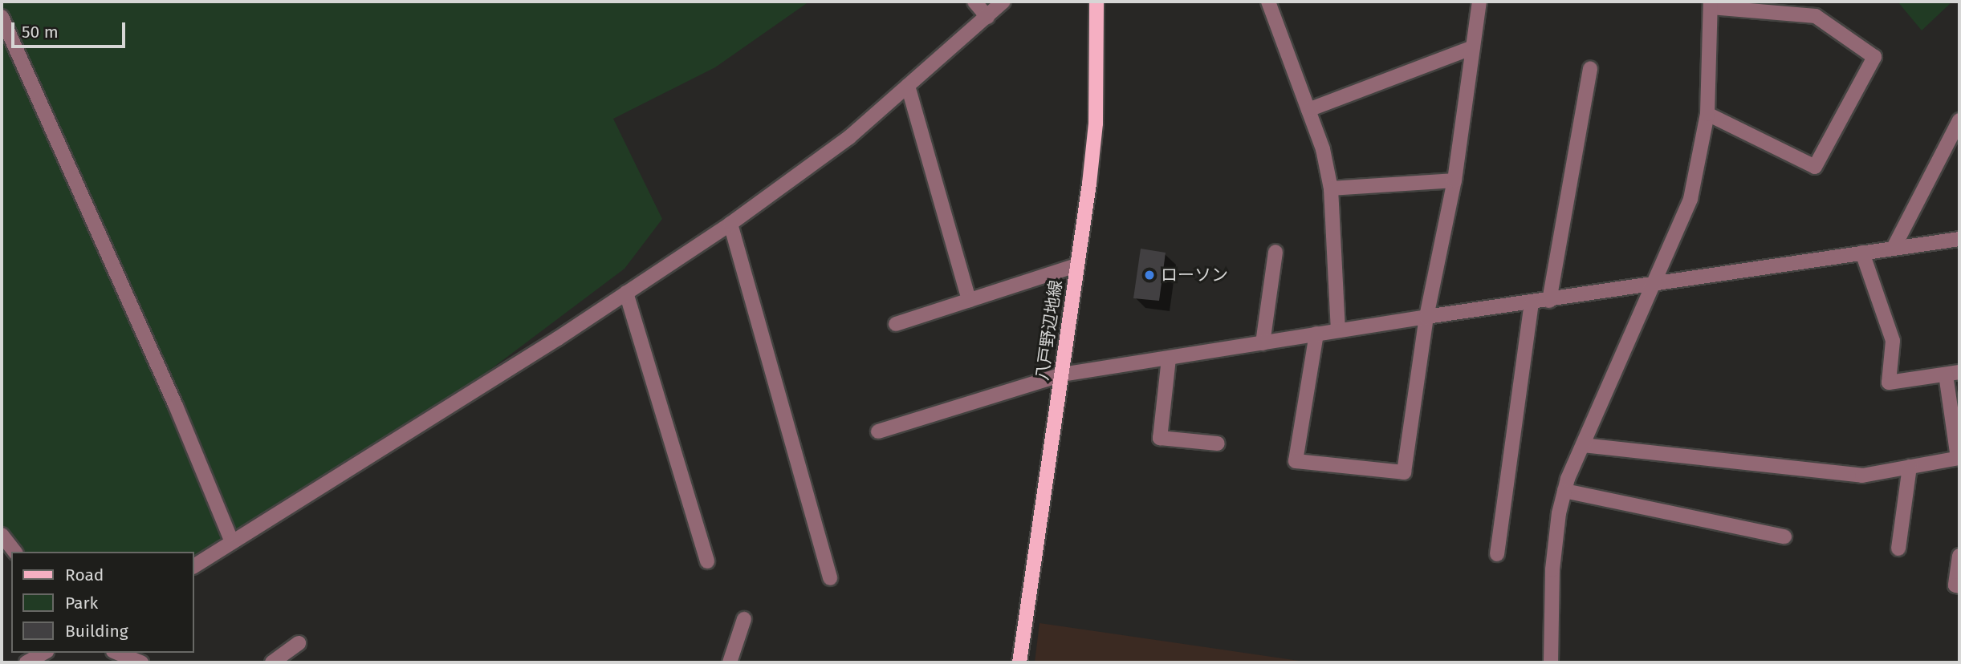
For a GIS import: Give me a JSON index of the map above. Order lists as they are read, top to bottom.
{
  "streets": {
    "main road": ["八戸野辺地線"]
  },
  "places": ["ローソン"],
  "legend": ["Road", "Park", "Building"],
  "scale_bar": "50 m"
}
